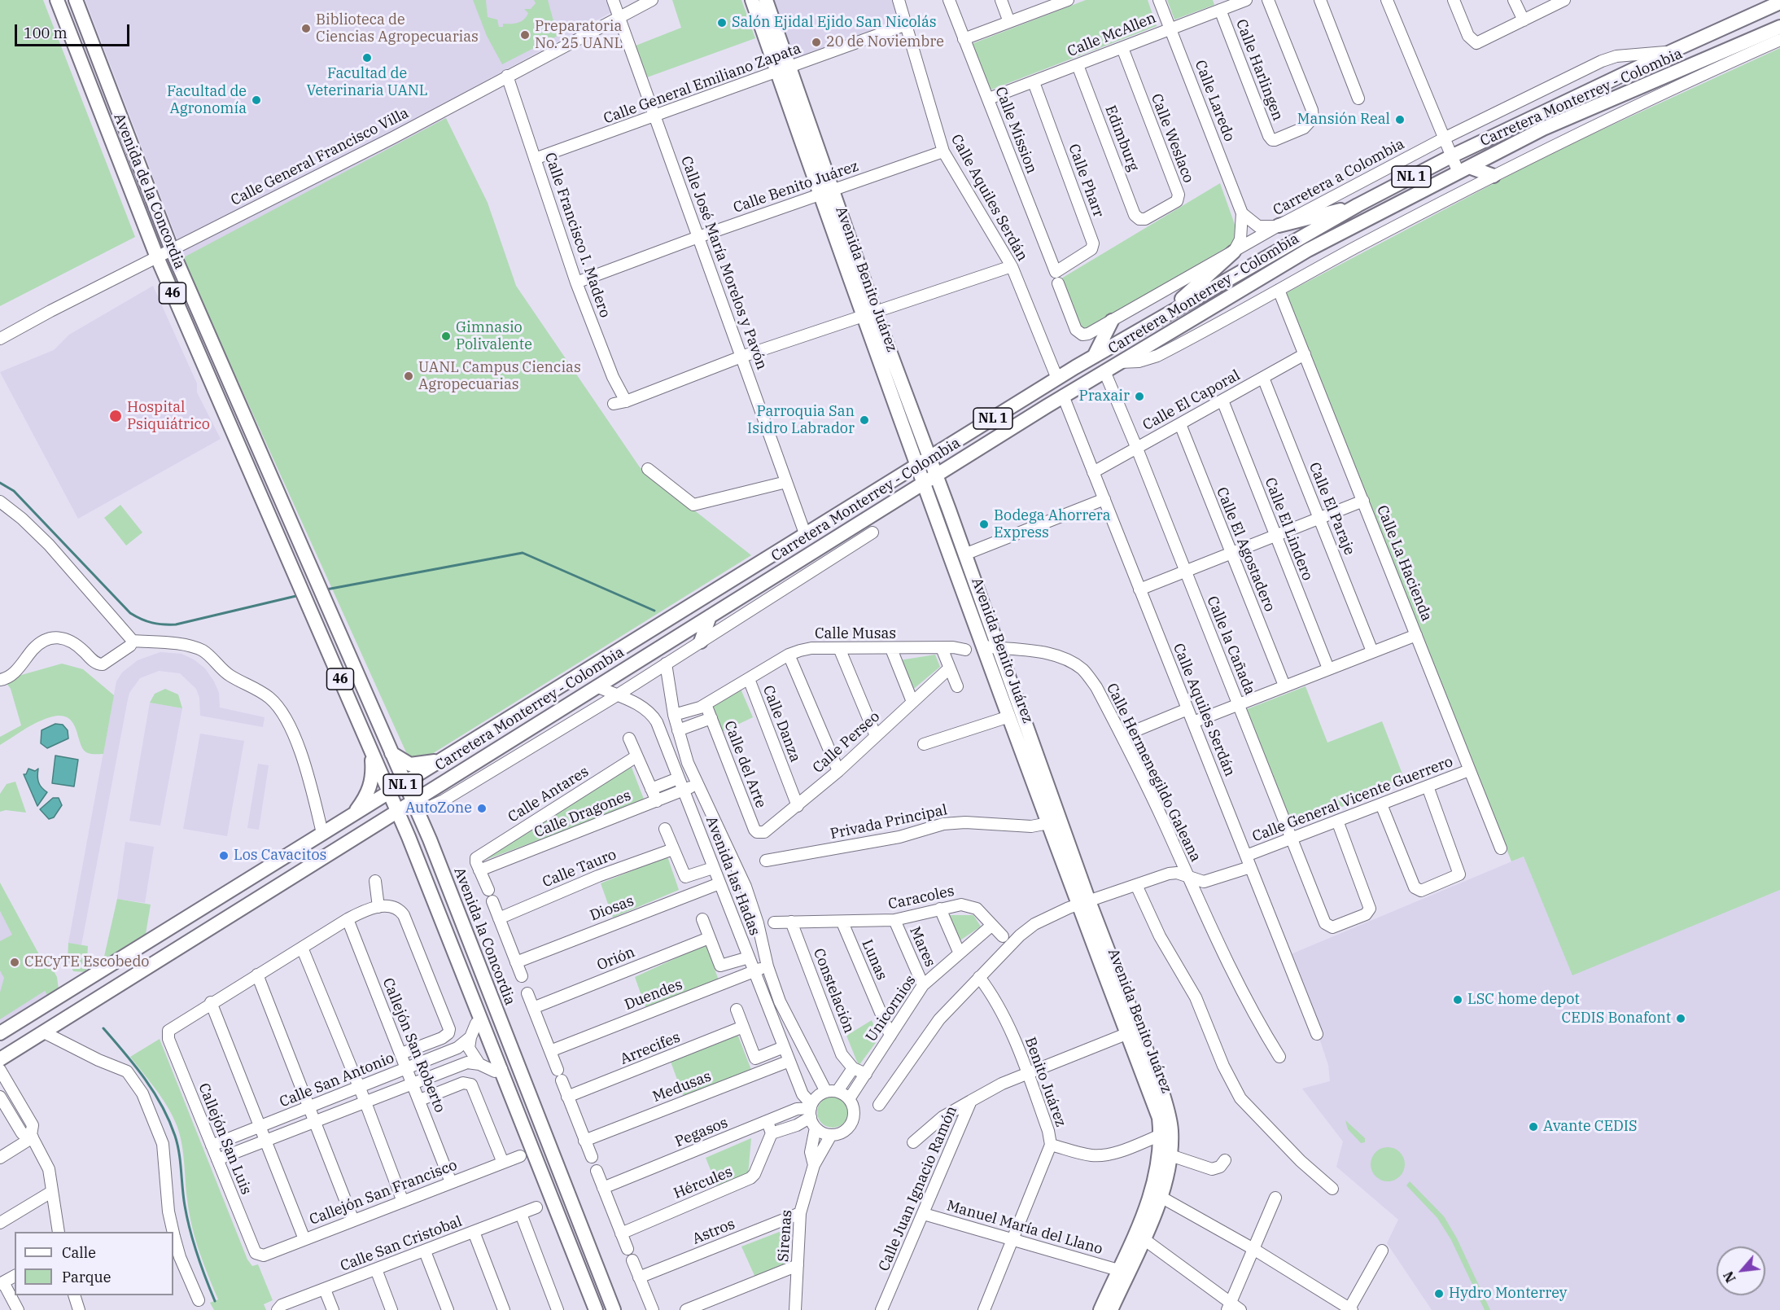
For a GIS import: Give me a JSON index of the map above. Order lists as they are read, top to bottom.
{
  "streets": {
    "main road": [
      "Carretera Monterrey - Colombia",
      "NL 1",
      "Avenida de la Concordia",
      "Avenida Benito Juárez",
      "46",
      "Avenida la Concordia"
    ],
    "street": [
      "Calle McAllen",
      "Calle Harlingen",
      "Calle General Emiliano Zapata",
      "Calle Laredo",
      "Calle Mission",
      "Edimburg",
      "Calle Weslaco",
      "Calle General Francisco Villa",
      "Carretera a Colombia",
      "Calle Pharr",
      "Calle Benito Juárez",
      "Calle Aquiles Serdán",
      "Calle Francisco I. Madero",
      "Calle José María Morelos y Pavón",
      "Calle El Caporal",
      "Calle El Paraje",
      "Calle El Lindero",
      "Calle El Agostadero",
      "Calle La Hacienda",
      "Calle Musas",
      "Calle la Cañada",
      "Calle Danza",
      "Calle Perseo",
      "Calle del Arte",
      "Calle Hermenegildo Galeana",
      "Calle Antares",
      "Calle General Vicente Guerrero",
      "Calle Dragones",
      "Privada Principal",
      "Calle Tauro",
      "Avenida las Hadas",
      "Caracoles",
      "Diosas",
      "Mares",
      "Orión",
      "Lunas",
      "Constelación",
      "Duendes",
      "Unicornios",
      "Callejón San Roberto",
      "Arrecifes",
      "Calle San Antonio",
      "Benito Juárez",
      "Medusas",
      "Pegasos",
      "Callejón San Luis",
      "Hércules",
      "Calle Juan Ignacio Ramón",
      "Callejón San Francisco",
      "Manuel María del Llano",
      "Astros",
      "Sirenas",
      "Calle San Cristobal"
    ]
  },
  "crossings": [
    ["Calle McAllen", "Calle Harlingen"],
    ["Calle McAllen", "Calle Laredo"],
    ["Calle McAllen", "Calle Mission"],
    ["Calle McAllen", "Edimburg"],
    ["Calle McAllen", "Calle Weslaco"],
    ["Calle McAllen", "Calle Pharr"],
    ["Calle General Emiliano Zapata", "Calle Aquiles Serdán"],
    ["Calle General Emiliano Zapata", "Calle Francisco I. Madero"],
    ["Calle General Emiliano Zapata", "Calle José María Morelos y Pavón"],
    ["Calle General Emiliano Zapata", "Avenida Benito Juárez"],
    ["Carretera Monterrey - Colombia", "NL 1"],
    ["Carretera Monterrey - Colombia", "Carretera a Colombia"],
    ["Carretera Monterrey - Colombia", "Calle Aquiles Serdán"],
    ["Carretera Monterrey - Colombia", "Calle José María Morelos y Pavón"],
    ["Carretera Monterrey - Colombia", "Avenida Benito Juárez"],
    ["Carretera Monterrey - Colombia", "46"],
    ["Carretera Monterrey - Colombia", "Calle la Cañada"],
    ["Carretera Monterrey - Colombia", "Avenida las Hadas"],
    ["Carretera Monterrey - Colombia", "Avenida la Concordia"],
    ["Calle Laredo", "Carretera a Colombia"],
    ["Calle Mission", "Calle Pharr"],
    ["Edimburg", "Calle Weslaco"],
    ["Calle General Francisco Villa", "Avenida de la Concordia"],
    ["Calle General Francisco Villa", "Calle Francisco I. Madero"],
    ["Calle General Francisco Villa", "Calle José María Morelos y Pavón"],
    ["NL 1", "Calle La Hacienda"],
    ["Calle Benito Juárez", "Calle Aquiles Serdán"],
    ["Calle Benito Juárez", "Calle Francisco I. Madero"],
    ["Calle Benito Juárez", "Calle José María Morelos y Pavón"],
    ["Calle Benito Juárez", "Avenida Benito Juárez"],
    ["Avenida de la Concordia", "46"],
    ["Avenida de la Concordia", "Avenida la Concordia"],
    ["Calle Aquiles Serdán", "Calle El Caporal"],
    ["Calle Aquiles Serdán", "Calle General Vicente Guerrero"],
    ["Avenida Benito Juárez", "Calle Hermenegildo Galeana"],
    ["Avenida Benito Juárez", "Privada Principal"],
    ["Avenida Benito Juárez", "Calle Juan Ignacio Ramón"],
    ["Avenida Benito Juárez", "Manuel María del Llano"],
    ["46", "Calle San Antonio"],
    ["Calle El Caporal", "Calle El Paraje"],
    ["Calle El Caporal", "Calle El Lindero"],
    ["Calle El Caporal", "Calle El Agostadero"],
    ["Calle El Caporal", "Calle La Hacienda"],
    ["Calle El Caporal", "Calle la Cañada"],
    ["Calle La Hacienda", "Calle General Vicente Guerrero"],
    ["Calle Musas", "Calle Danza"],
    ["Calle Musas", "Calle del Arte"],
    ["Calle Musas", "Avenida las Hadas"],
    ["Calle la Cañada", "Calle General Vicente Guerrero"],
    ["Calle Danza", "Calle Perseo"],
    ["Calle Perseo", "Calle del Arte"],
    ["Calle Antares", "Calle Dragones"],
    ["Calle Dragones", "Avenida las Hadas"],
    ["Avenida las Hadas", "Diosas"],
    ["Avenida las Hadas", "Duendes"],
    ["Avenida las Hadas", "Unicornios"],
    ["Avenida las Hadas", "Medusas"],
    ["Avenida las Hadas", "Pegasos"],
    ["Avenida las Hadas", "Sirenas"],
    ["Caracoles", "Mares"],
    ["Caracoles", "Lunas"],
    ["Caracoles", "Constelación"],
    ["Caracoles", "Unicornios"],
    ["Mares", "Unicornios"],
    ["Lunas", "Unicornios"],
    ["Unicornios", "Pegasos"],
    ["Unicornios", "Sirenas"],
    ["Callejón San Roberto", "Calle San Antonio"],
    ["Callejón San Roberto", "Callejón San Francisco"],
    ["Calle San Antonio", "Callejón San Luis"],
    ["Benito Juárez", "Calle Juan Ignacio Ramón"],
    ["Benito Juárez", "Manuel María del Llano"],
    ["Pegasos", "Sirenas"],
    ["Callejón San Luis", "Callejón San Francisco"],
    ["Calle Juan Ignacio Ramón", "Manuel María del Llano"],
    ["Astros", "Sirenas"]
  ],
  "places": [
    "Salón Ejidal Ejido San Nicolás",
    "Biblioteca de Ciencias Agropecuarias",
    "Preparatoria No. 25 UANL",
    "20 de Noviembre",
    "Facultad de Veterinaria UANL",
    "Facultad de Agronomía",
    "Mansión Real",
    "Gimnasio Polivalente",
    "UANL Campus Ciencias Agropecuarias",
    "Praxair",
    "Hospital Psiquiátrico",
    "Parroquia San Isidro Labrador",
    "Bodega Ahorrera Express",
    "AutoZone",
    "Los Cavacitos",
    "CECyTE Escobedo",
    "LSC home depot",
    "CEDIS Bonafont",
    "Avante CEDIS",
    "Hydro Monterrey"
  ],
  "legend": ["Calle", "Parque"],
  "scale_bar": "100 m",
  "north": "bottom left"
}
